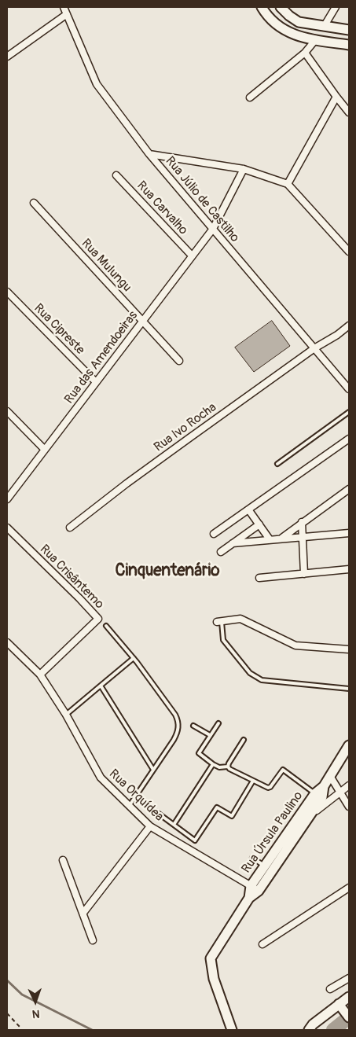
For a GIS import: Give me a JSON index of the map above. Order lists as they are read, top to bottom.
{
  "streets": {
    "street": [
      "Rua Júlio de Castilho",
      "Rua Carvalho",
      "Rua Mulungu",
      "Rua Cipreste",
      "Rua das Amendoeiras",
      "Rua Ivo Rocha",
      "Rua Crisântemo",
      "Rua Orquídea",
      "Rua Úrsula Paulino"
    ]
  },
  "crossings": [
    ["Rua Júlio de Castilho", "Rua das Amendoeiras"],
    ["Rua Júlio de Castilho", "Rua Ivo Rocha"],
    ["Rua Carvalho", "Rua das Amendoeiras"],
    ["Rua Mulungu", "Rua das Amendoeiras"],
    ["Rua Cipreste", "Rua das Amendoeiras"],
    ["Rua Crisântemo", "Rua Orquídea"],
    ["Rua Orquídea", "Rua Úrsula Paulino"]
  ],
  "districts": ["Cinquentenário"],
  "north": "bottom"
}
